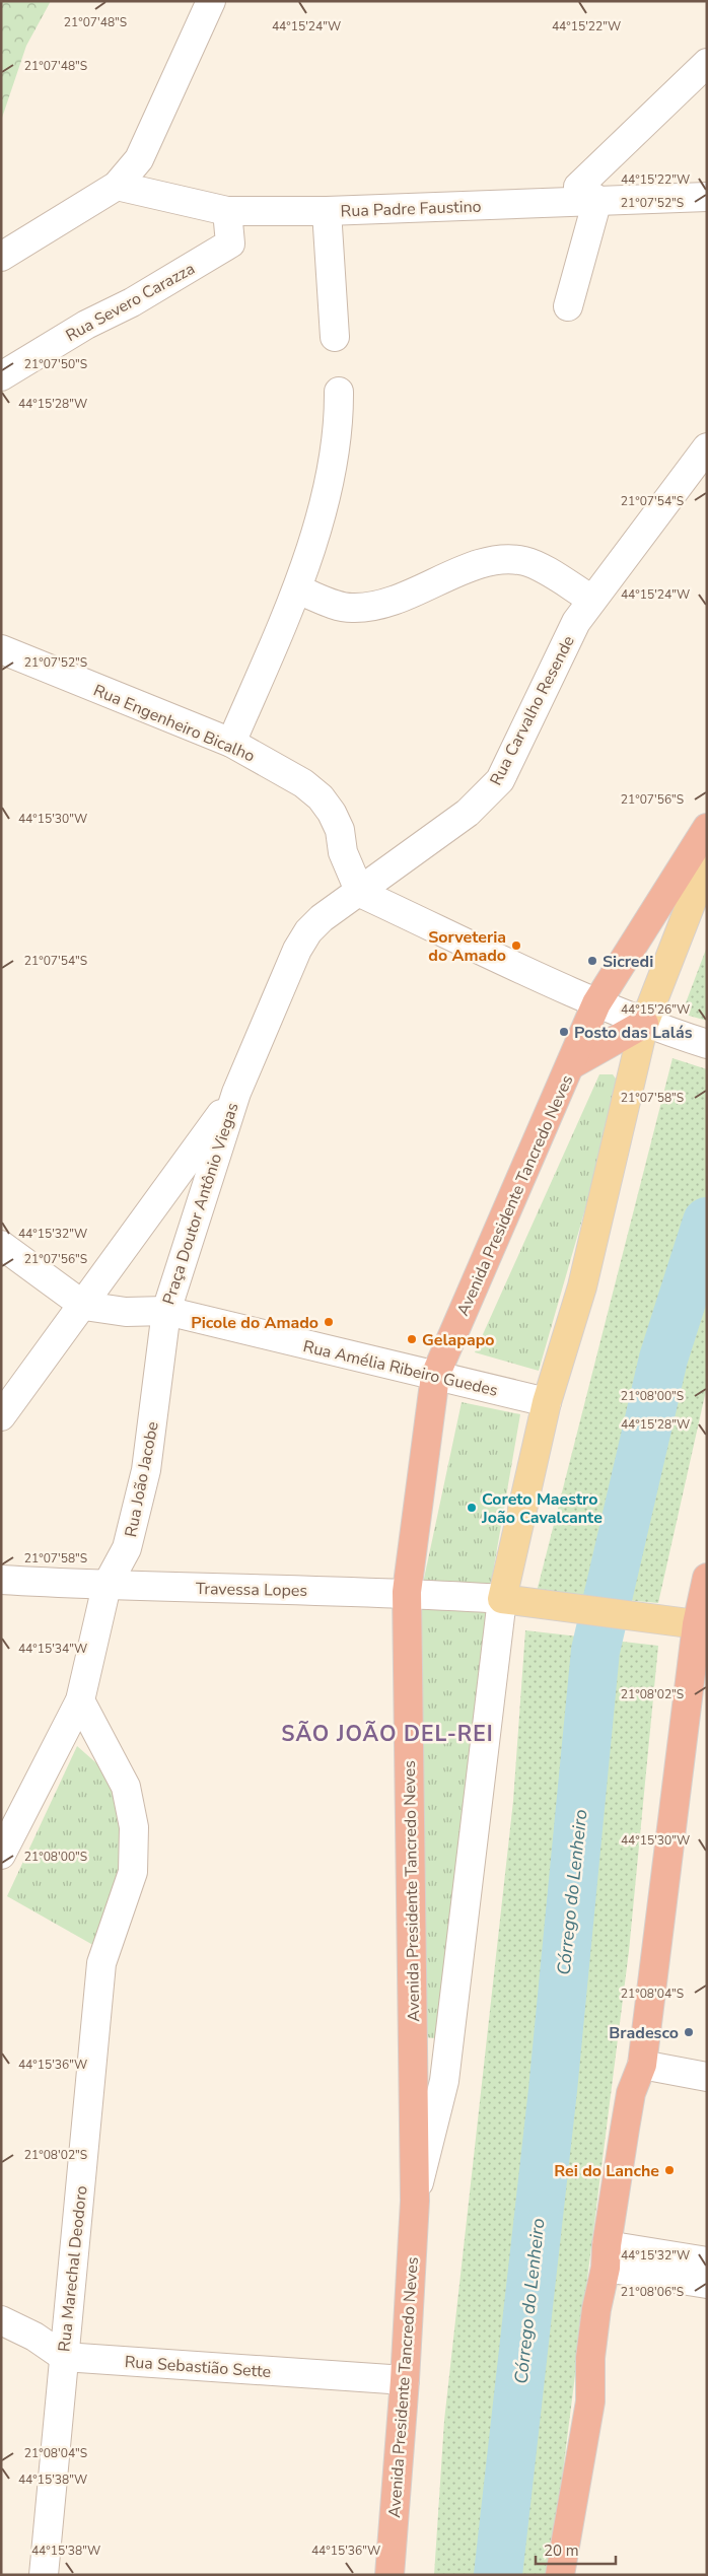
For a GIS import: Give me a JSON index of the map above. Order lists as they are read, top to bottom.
{
  "streets": {
    "highway": ["Avenida Presidente Tancredo Neves"],
    "street": [
      "Rua Padre Faustino",
      "Rua Severo Carazza",
      "Rua Carvalho Resende",
      "Rua Engenheiro Bicalho",
      "Praça Doutor Antônio Viegas",
      "Rua Amélia Ribeiro Guedes",
      "Rua João Jacobe",
      "Travessa Lopes",
      "Rua Marechal Deodoro",
      "Rua Sebastião Sette"
    ]
  },
  "crossings": [
    ["Rua Padre Faustino", "Rua Severo Carazza"],
    ["Rua Carvalho Resende", "Rua Engenheiro Bicalho"],
    ["Rua Carvalho Resende", "Praça Doutor Antônio Viegas"],
    ["Avenida Presidente Tancredo Neves", "Rua Amélia Ribeiro Guedes"],
    ["Avenida Presidente Tancredo Neves", "Travessa Lopes"],
    ["Avenida Presidente Tancredo Neves", "Rua Sebastião Sette"],
    ["Praça Doutor Antônio Viegas", "Rua Amélia Ribeiro Guedes"],
    ["Praça Doutor Antônio Viegas", "Rua João Jacobe"],
    ["Rua Amélia Ribeiro Guedes", "Rua João Jacobe"],
    ["Rua João Jacobe", "Travessa Lopes"],
    ["Rua João Jacobe", "Rua Marechal Deodoro"],
    ["Rua Marechal Deodoro", "Rua Sebastião Sette"]
  ],
  "districts": ["SÃO JOÃO DEL-REI"],
  "water": ["Córrego do Lenheiro"],
  "places": [
    "Sorveteria do Amado",
    "Sicredi",
    "Posto das Lalás",
    "Picole do Amado",
    "Gelapapo",
    "Coreto Maestro João Cavalcante",
    "Bradesco",
    "Rei do Lanche"
  ],
  "scale_bar": "20 m",
  "coordinates": [
    "21°07'48\"S",
    "44°15'24\"W",
    "44°15'22\"W",
    "21°07'52\"S",
    "21°07'50\"S",
    "44°15'28\"W",
    "21°07'54\"S",
    "21°07'56\"S",
    "44°15'30\"W",
    "44°15'26\"W",
    "21°07'58\"S",
    "44°15'32\"W",
    "21°08'00\"S",
    "44°15'34\"W",
    "21°08'02\"S",
    "21°08'04\"S",
    "44°15'36\"W",
    "21°08'06\"S",
    "44°15'38\"W"
  ]
}
